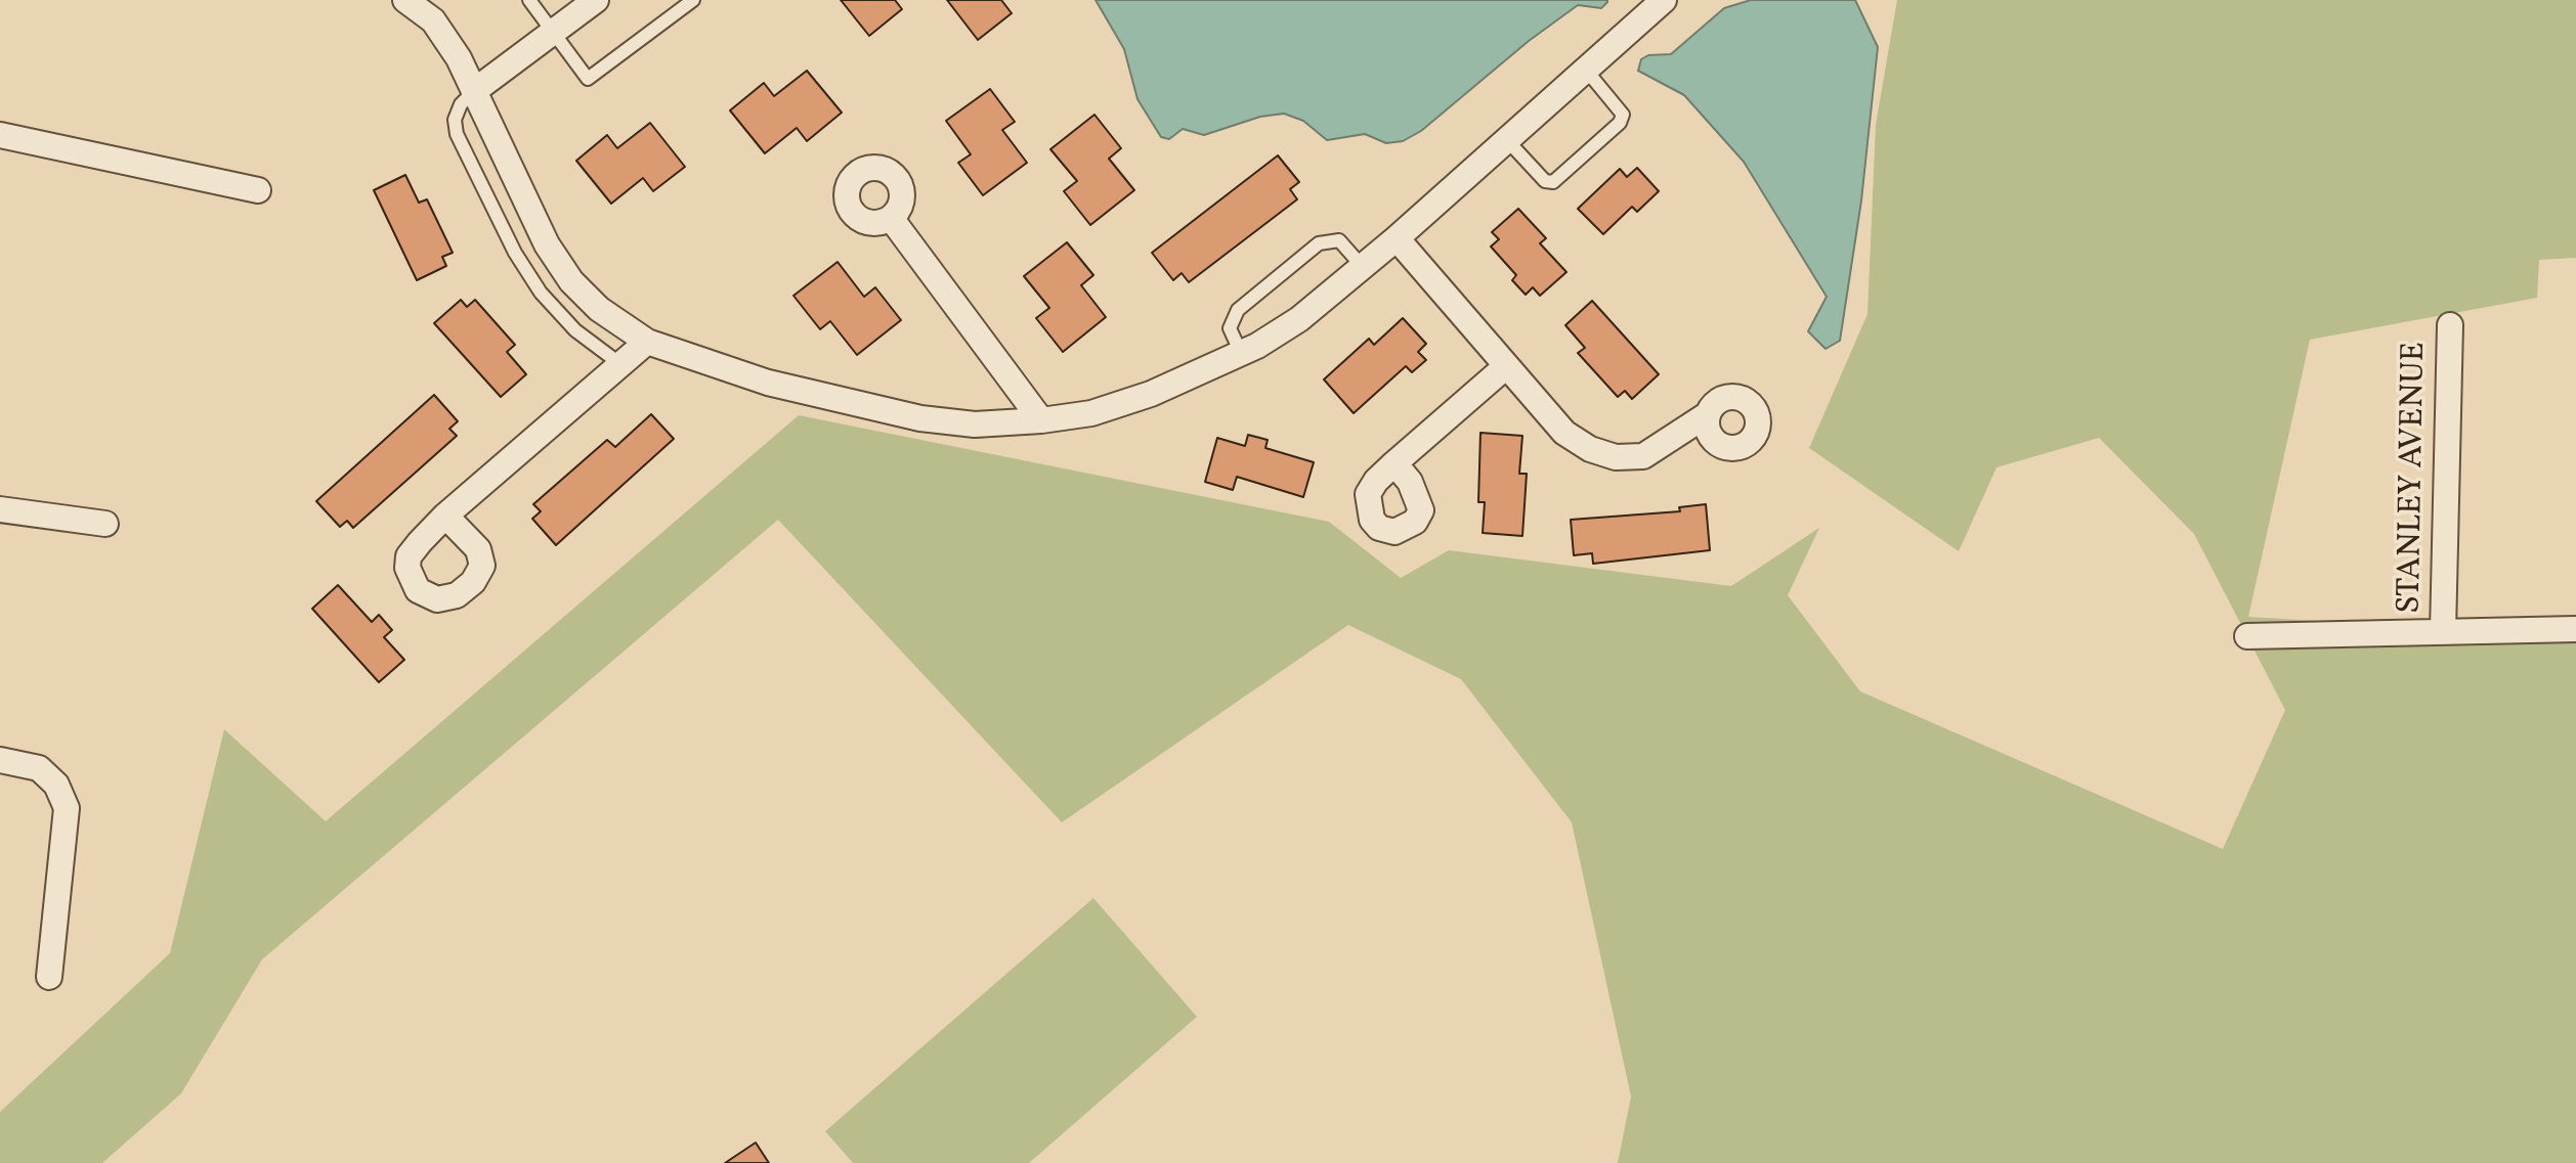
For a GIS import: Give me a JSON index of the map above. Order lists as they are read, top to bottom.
{
  "streets": {
    "street": ["STANLEY AVENUE"]
  }
}
